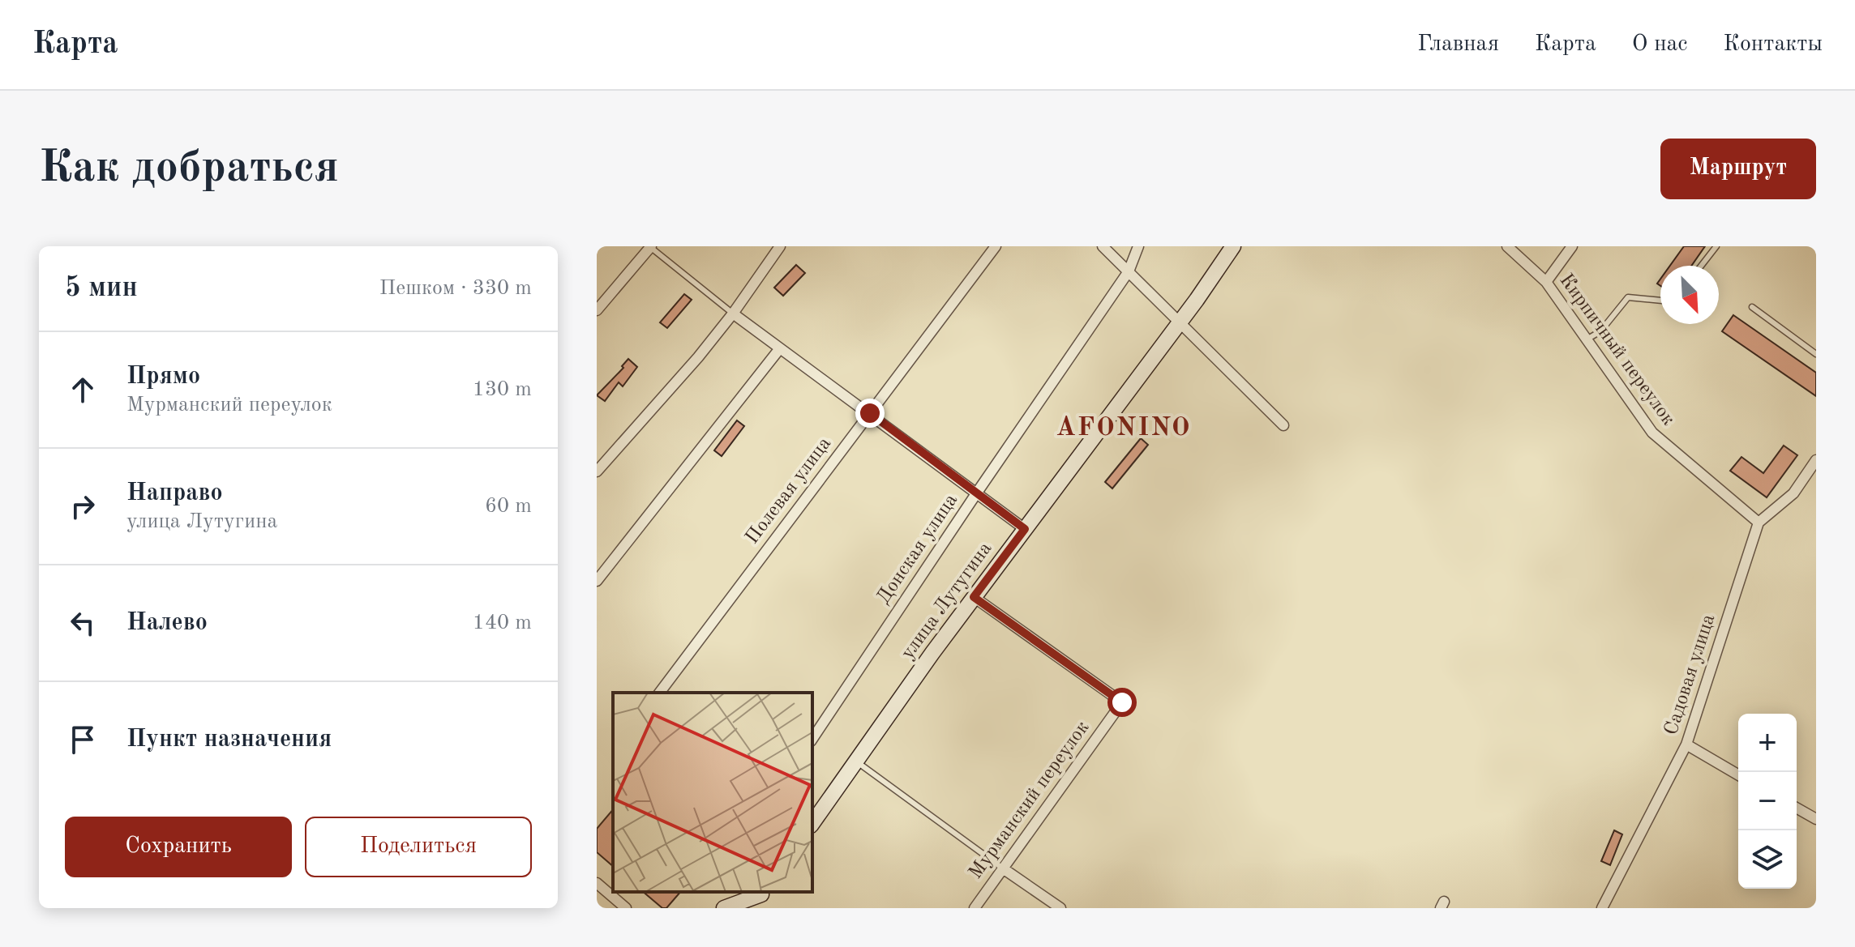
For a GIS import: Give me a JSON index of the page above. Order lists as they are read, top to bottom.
{
  "streets": {
    "main road": ["улица Лутугина"],
    "street": [
      "Кирпичный переулок",
      "Полевая улица",
      "Донская улица",
      "Садовая улица",
      "Мурманский переулок"
    ]
  },
  "crossings": [
    ["Кирпичный переулок", "Садовая улица"],
    ["улица Лутугина", "Мурманский переулок"]
  ],
  "districts": ["AFONINO"],
  "north": "bottom right",
  "page": {
    "header": "Карта",
    "nav": [
      "Главная",
      "Карта",
      "О нас",
      "Контакты"
    ],
    "buttons": [
      "Маршрут",
      ["Сохранить", "Поделиться"]
    ],
    "title": "Как добраться",
    "heading": ["5 мин", "Пешком · 330 m"],
    "list": [
      ["Прямо", "Мурманский переулок", "130 m"],
      ["Направо", "улица Лутугина", "60 m"],
      ["Налево", "140 m"],
      "Пункт назначения"
    ],
    "map_buttons": ["+", "−"]
  }
}
